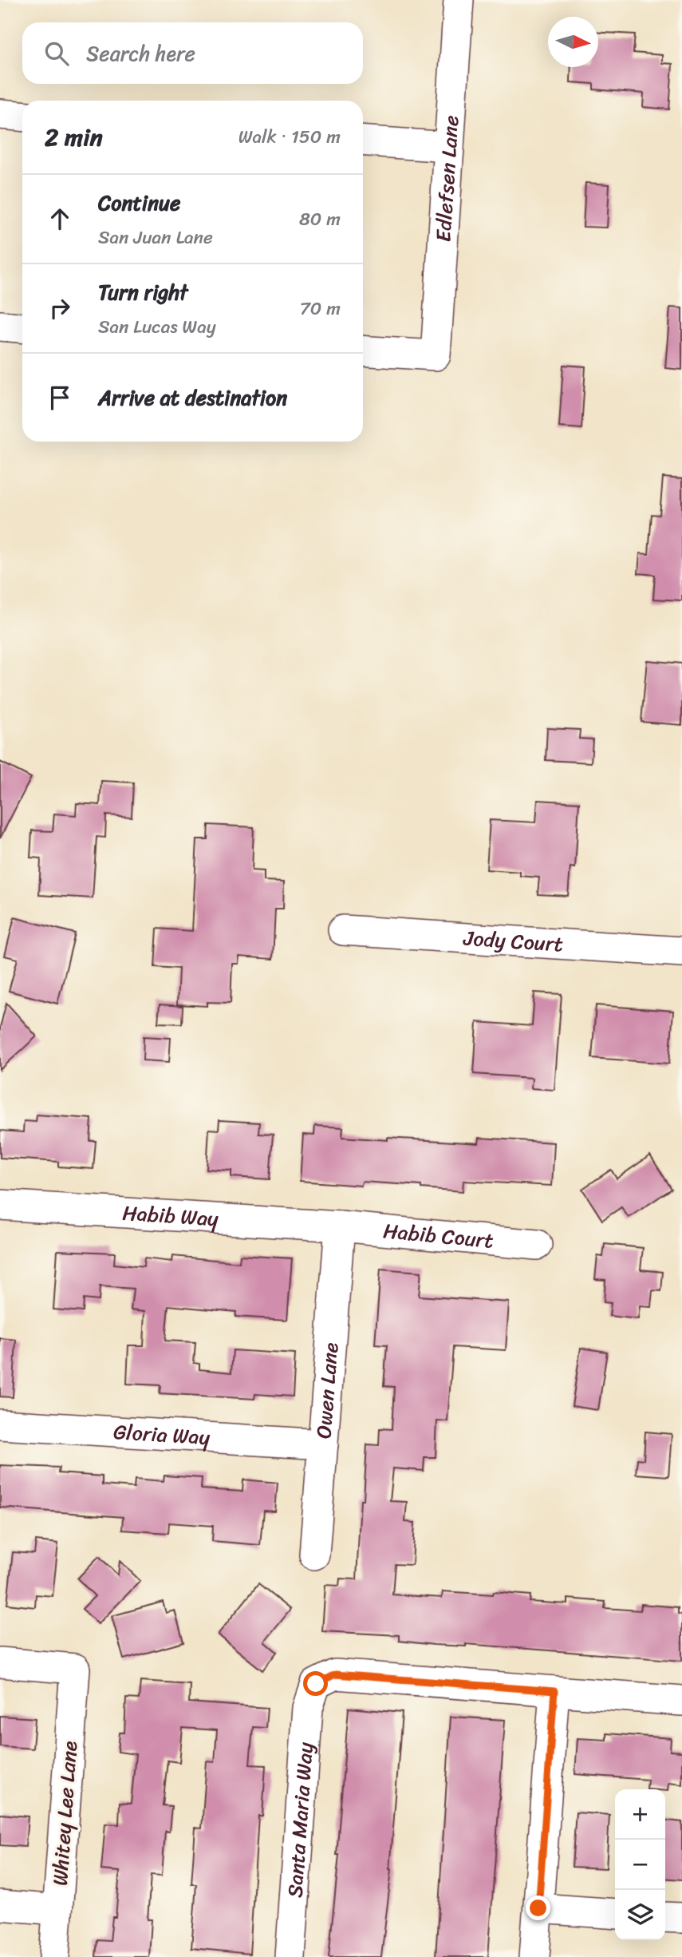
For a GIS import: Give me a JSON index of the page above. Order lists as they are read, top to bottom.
{
  "streets": {
    "street": [
      "Edlefsen Lane",
      "Jody Court",
      "Habib Way",
      "Habib Court",
      "Owen Lane",
      "Gloria Way",
      "Whitey Lee Lane",
      "Santa Maria Way"
    ]
  },
  "crossings": [
    ["Habib Way", "Habib Court"],
    ["Habib Way", "Owen Lane"],
    ["Habib Court", "Owen Lane"],
    ["Owen Lane", "Gloria Way"]
  ],
  "north": "right",
  "page": {
    "search": "Search here",
    "heading": ["2 min", "Walk · 150 m"],
    "list": [
      ["Continue", "San Juan Lane", "80 m"],
      ["Turn right", "San Lucas Way", "70 m"],
      "Arrive at destination"
    ],
    "map_buttons": ["+", "−"]
  }
}
